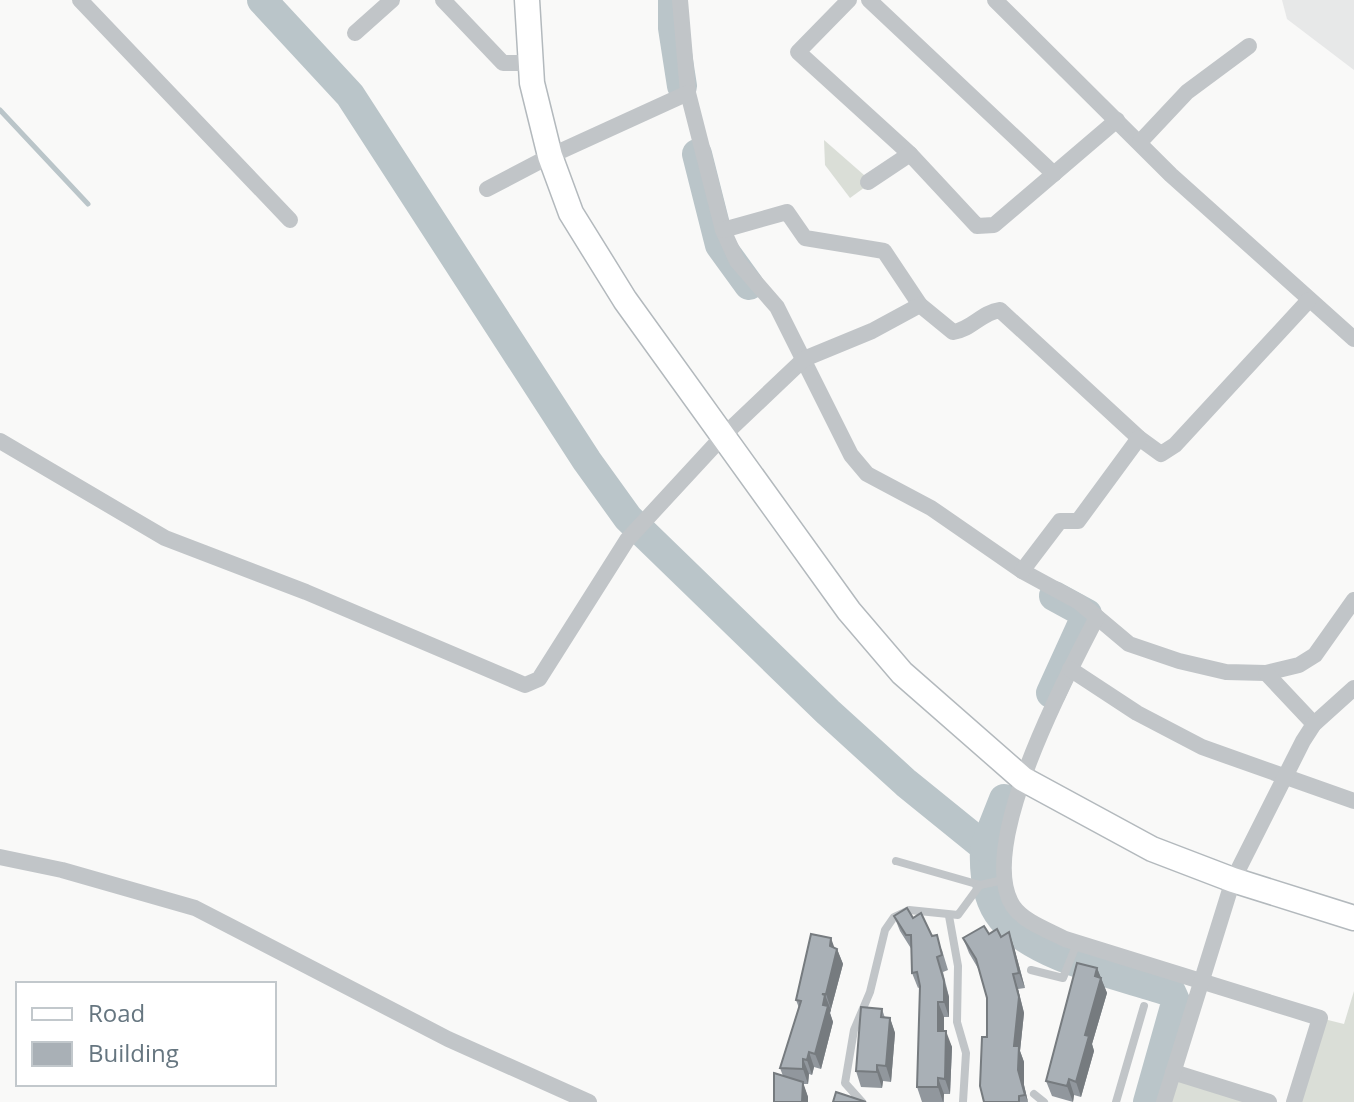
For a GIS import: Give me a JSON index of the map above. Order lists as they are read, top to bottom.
{
  "legend": ["Road", "Building"]
}
